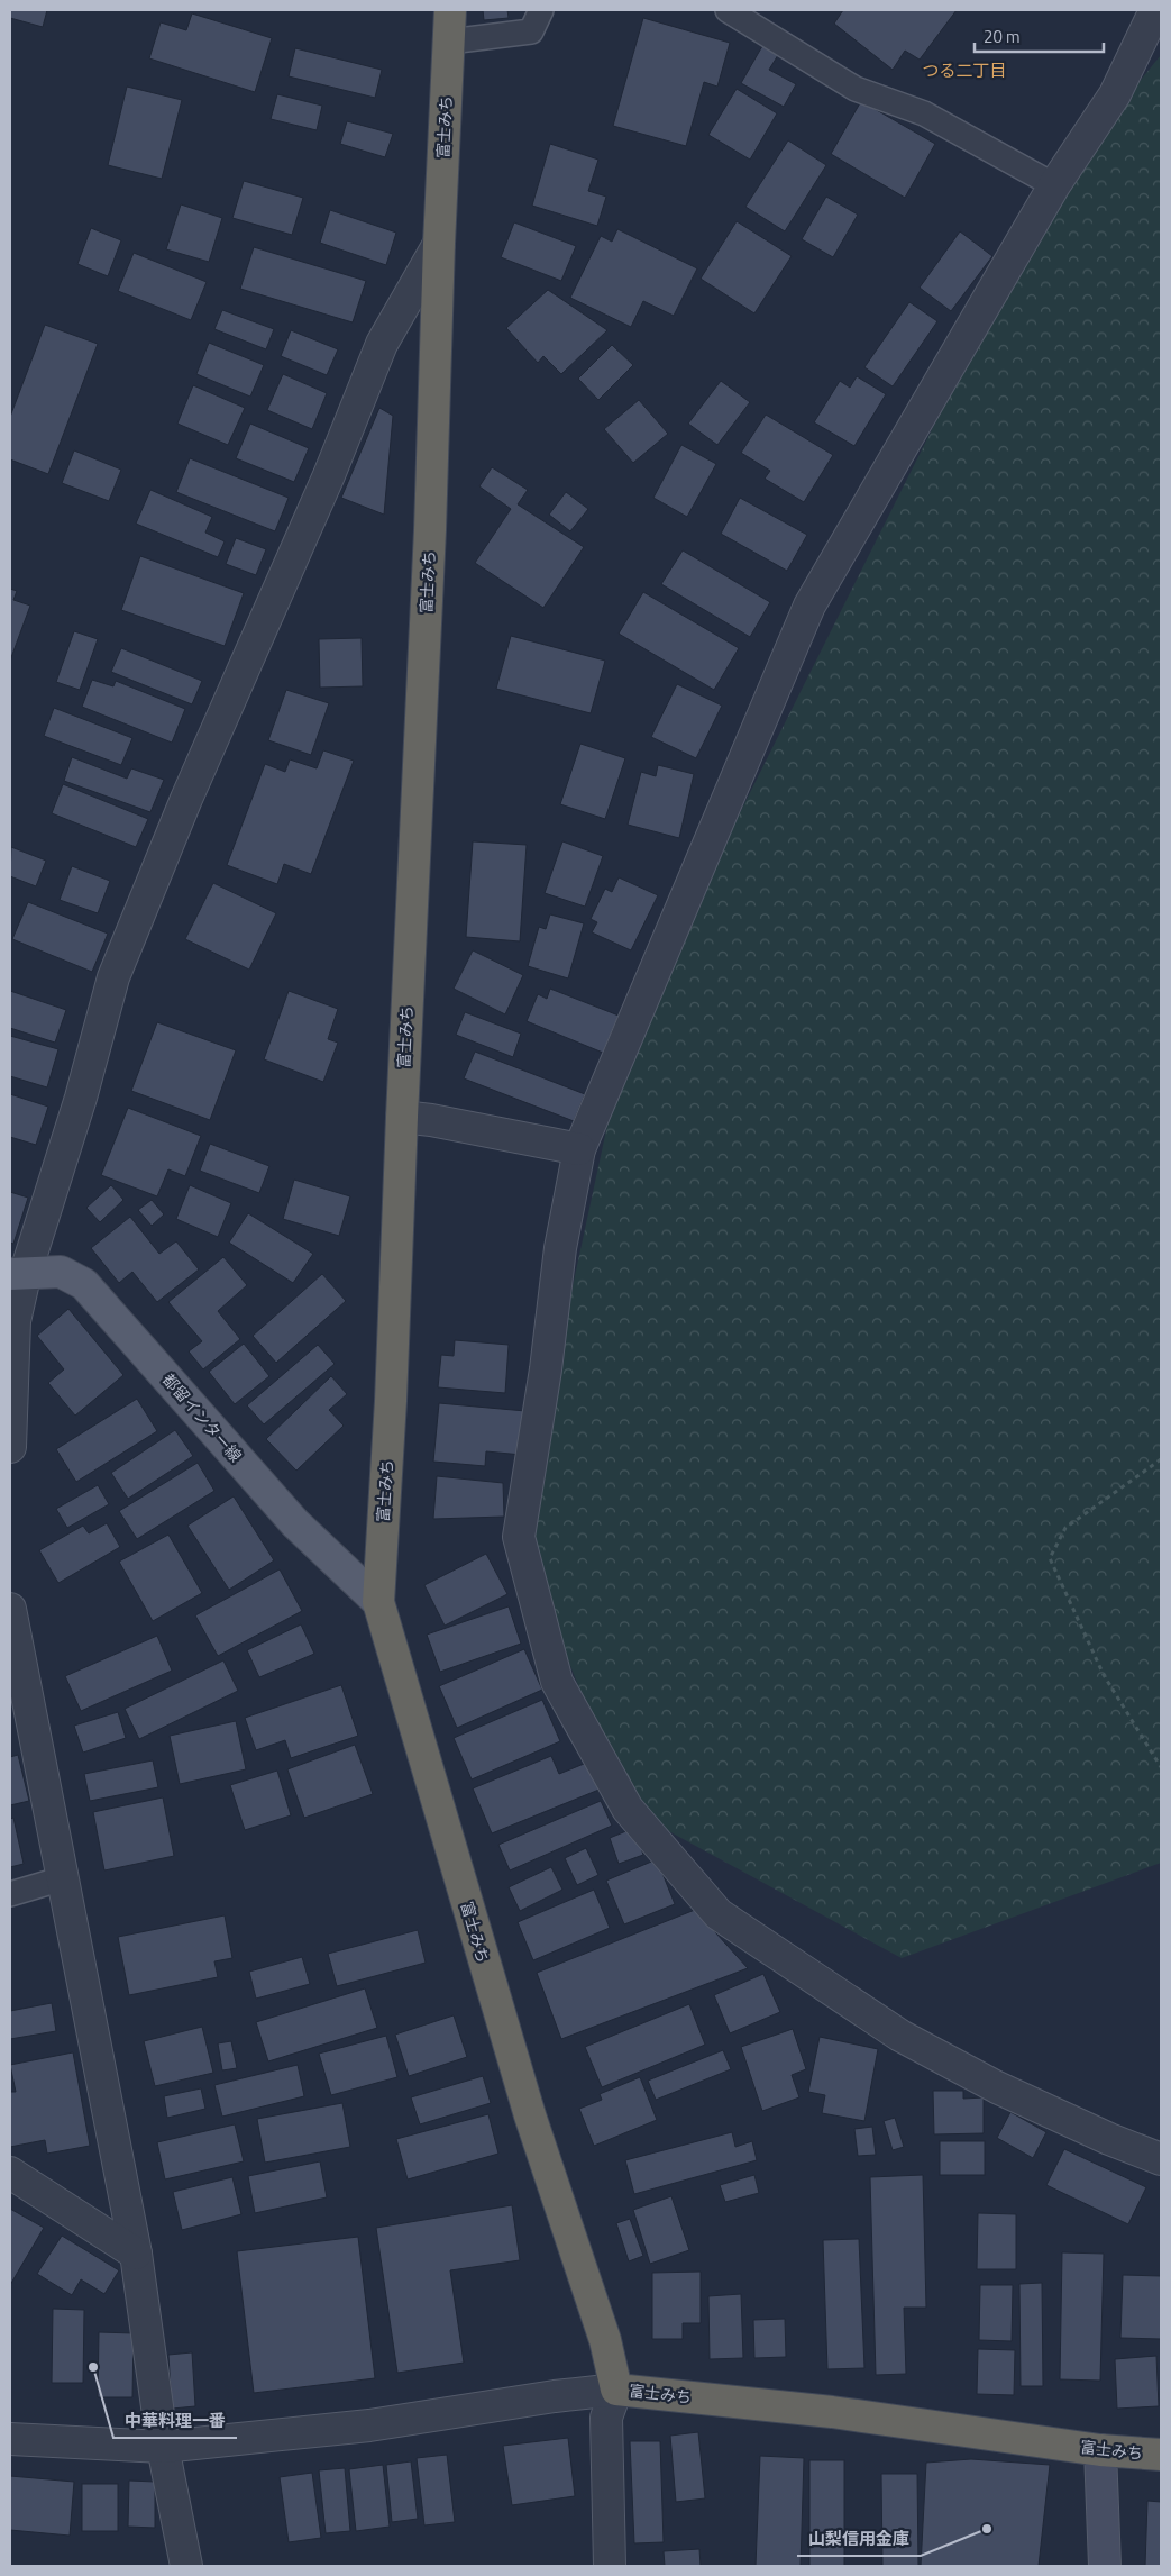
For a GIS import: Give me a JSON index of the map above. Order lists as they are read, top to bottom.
{
  "streets": {
    "highway": ["富士みち"],
    "main road": ["都留インター線"]
  },
  "crossings": [
    ["富士みち", "都留インター線"]
  ],
  "districts": ["つる二丁目"],
  "places": ["中華料理一番", "山梨信用金庫"],
  "scale_bar": "20 m"
}
